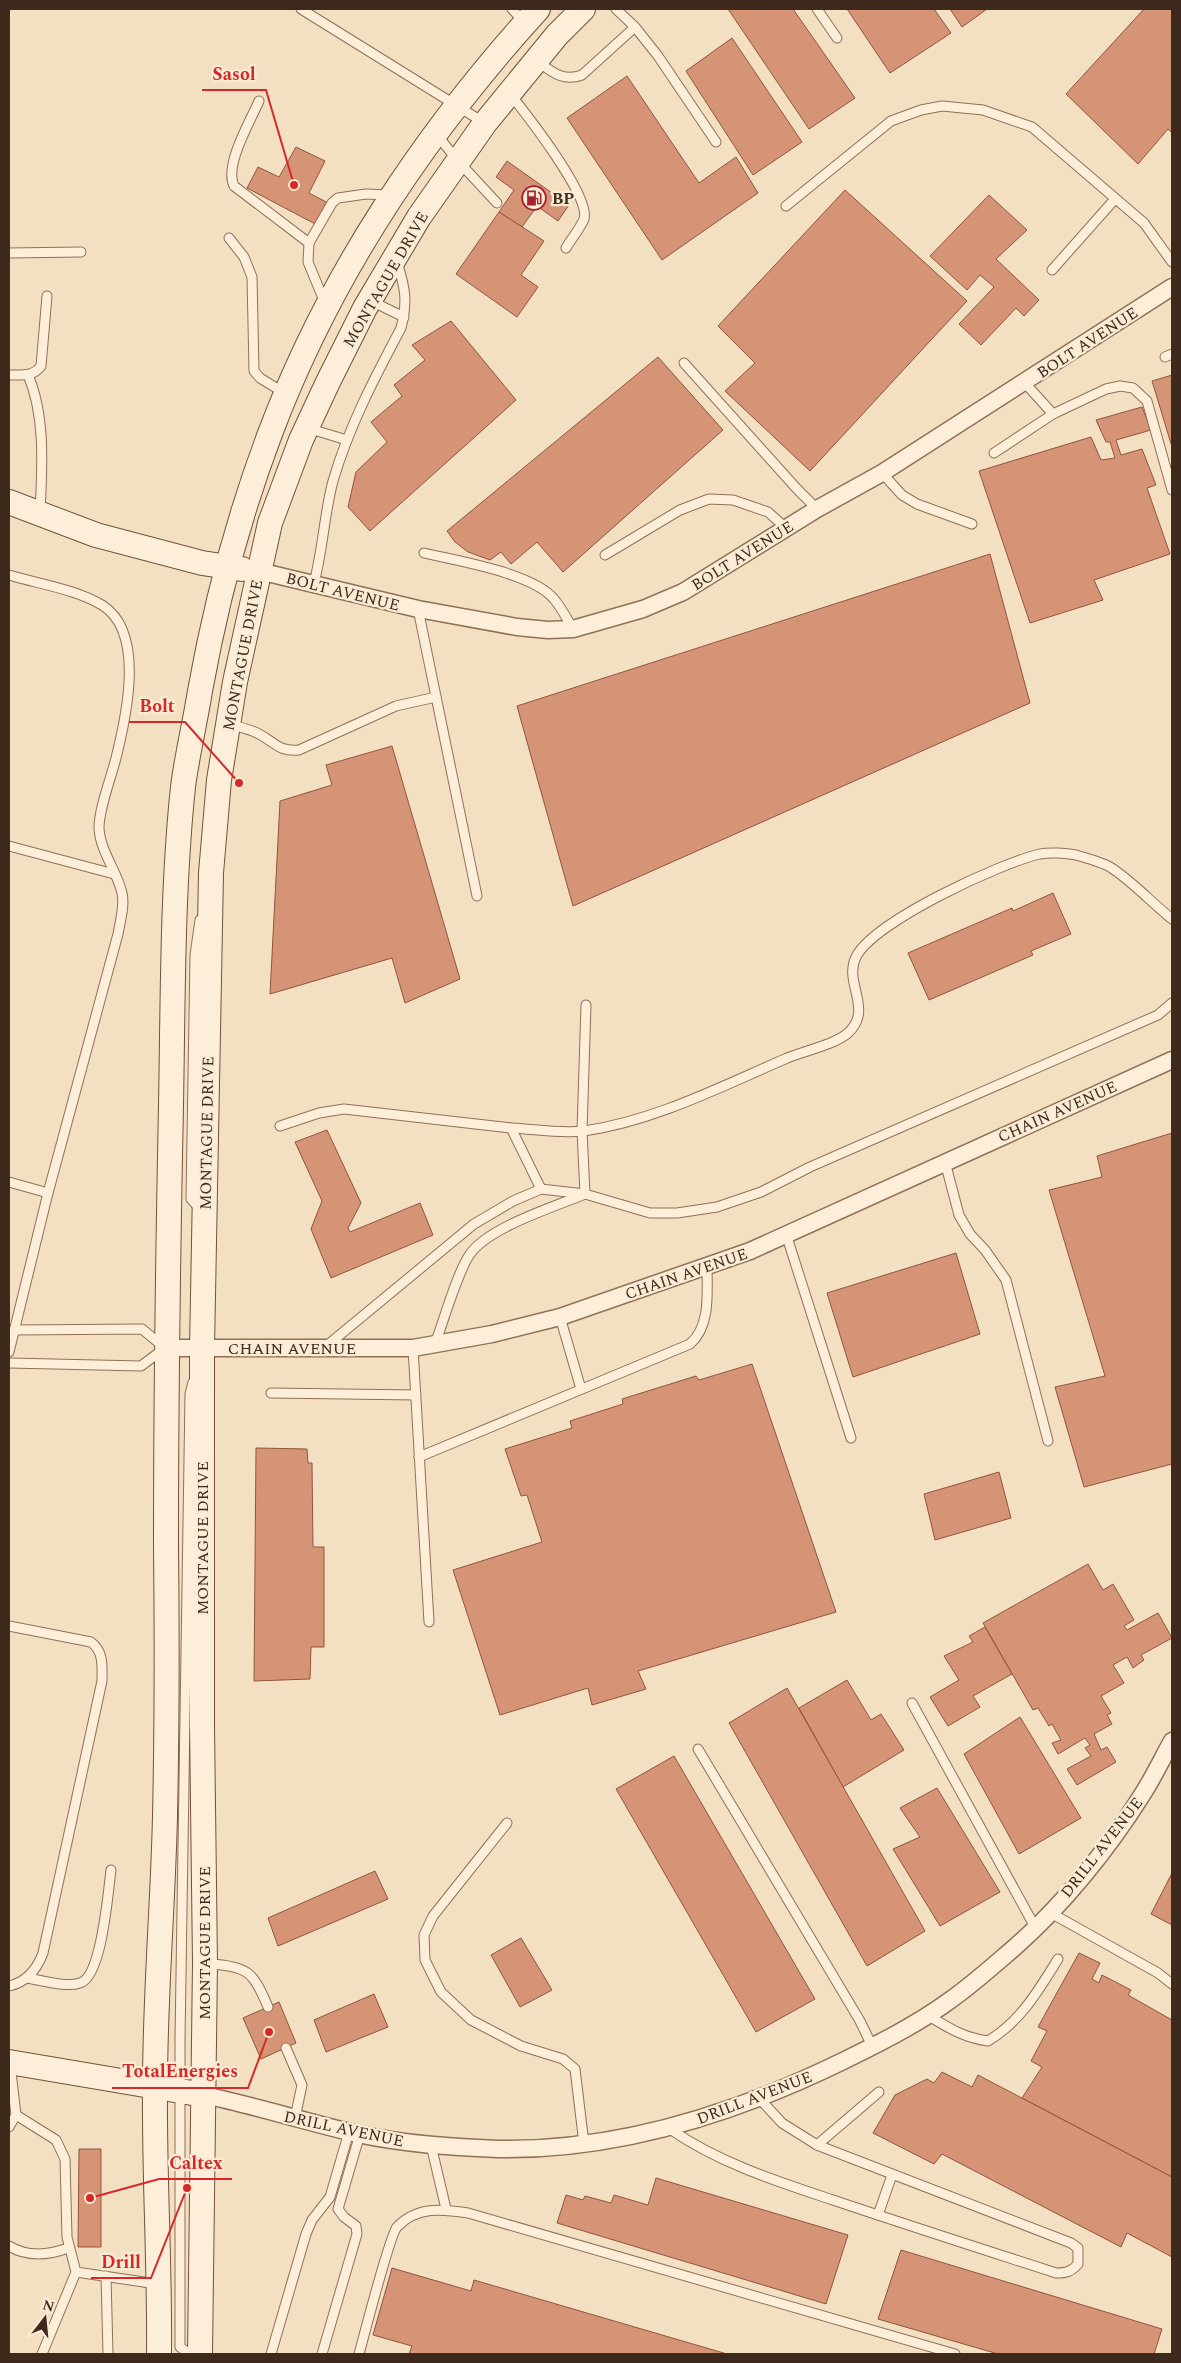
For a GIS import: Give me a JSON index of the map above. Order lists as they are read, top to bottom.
{
  "streets": {
    "main road": ["MONTAGUE DRIVE"],
    "street": ["BOLT AVENUE", "CHAIN AVENUE", "DRILL AVENUE"]
  },
  "crossings": [
    ["MONTAGUE DRIVE", "BOLT AVENUE"],
    ["MONTAGUE DRIVE", "CHAIN AVENUE"],
    ["MONTAGUE DRIVE", "DRILL AVENUE"]
  ],
  "places": {
    "other": [
      "Sasol",
      "Bolt",
      "TotalEnergies",
      "Drill",
      "Caltex"
    ],
    "fuel station": ["BP"]
  },
  "north": "top"
}
